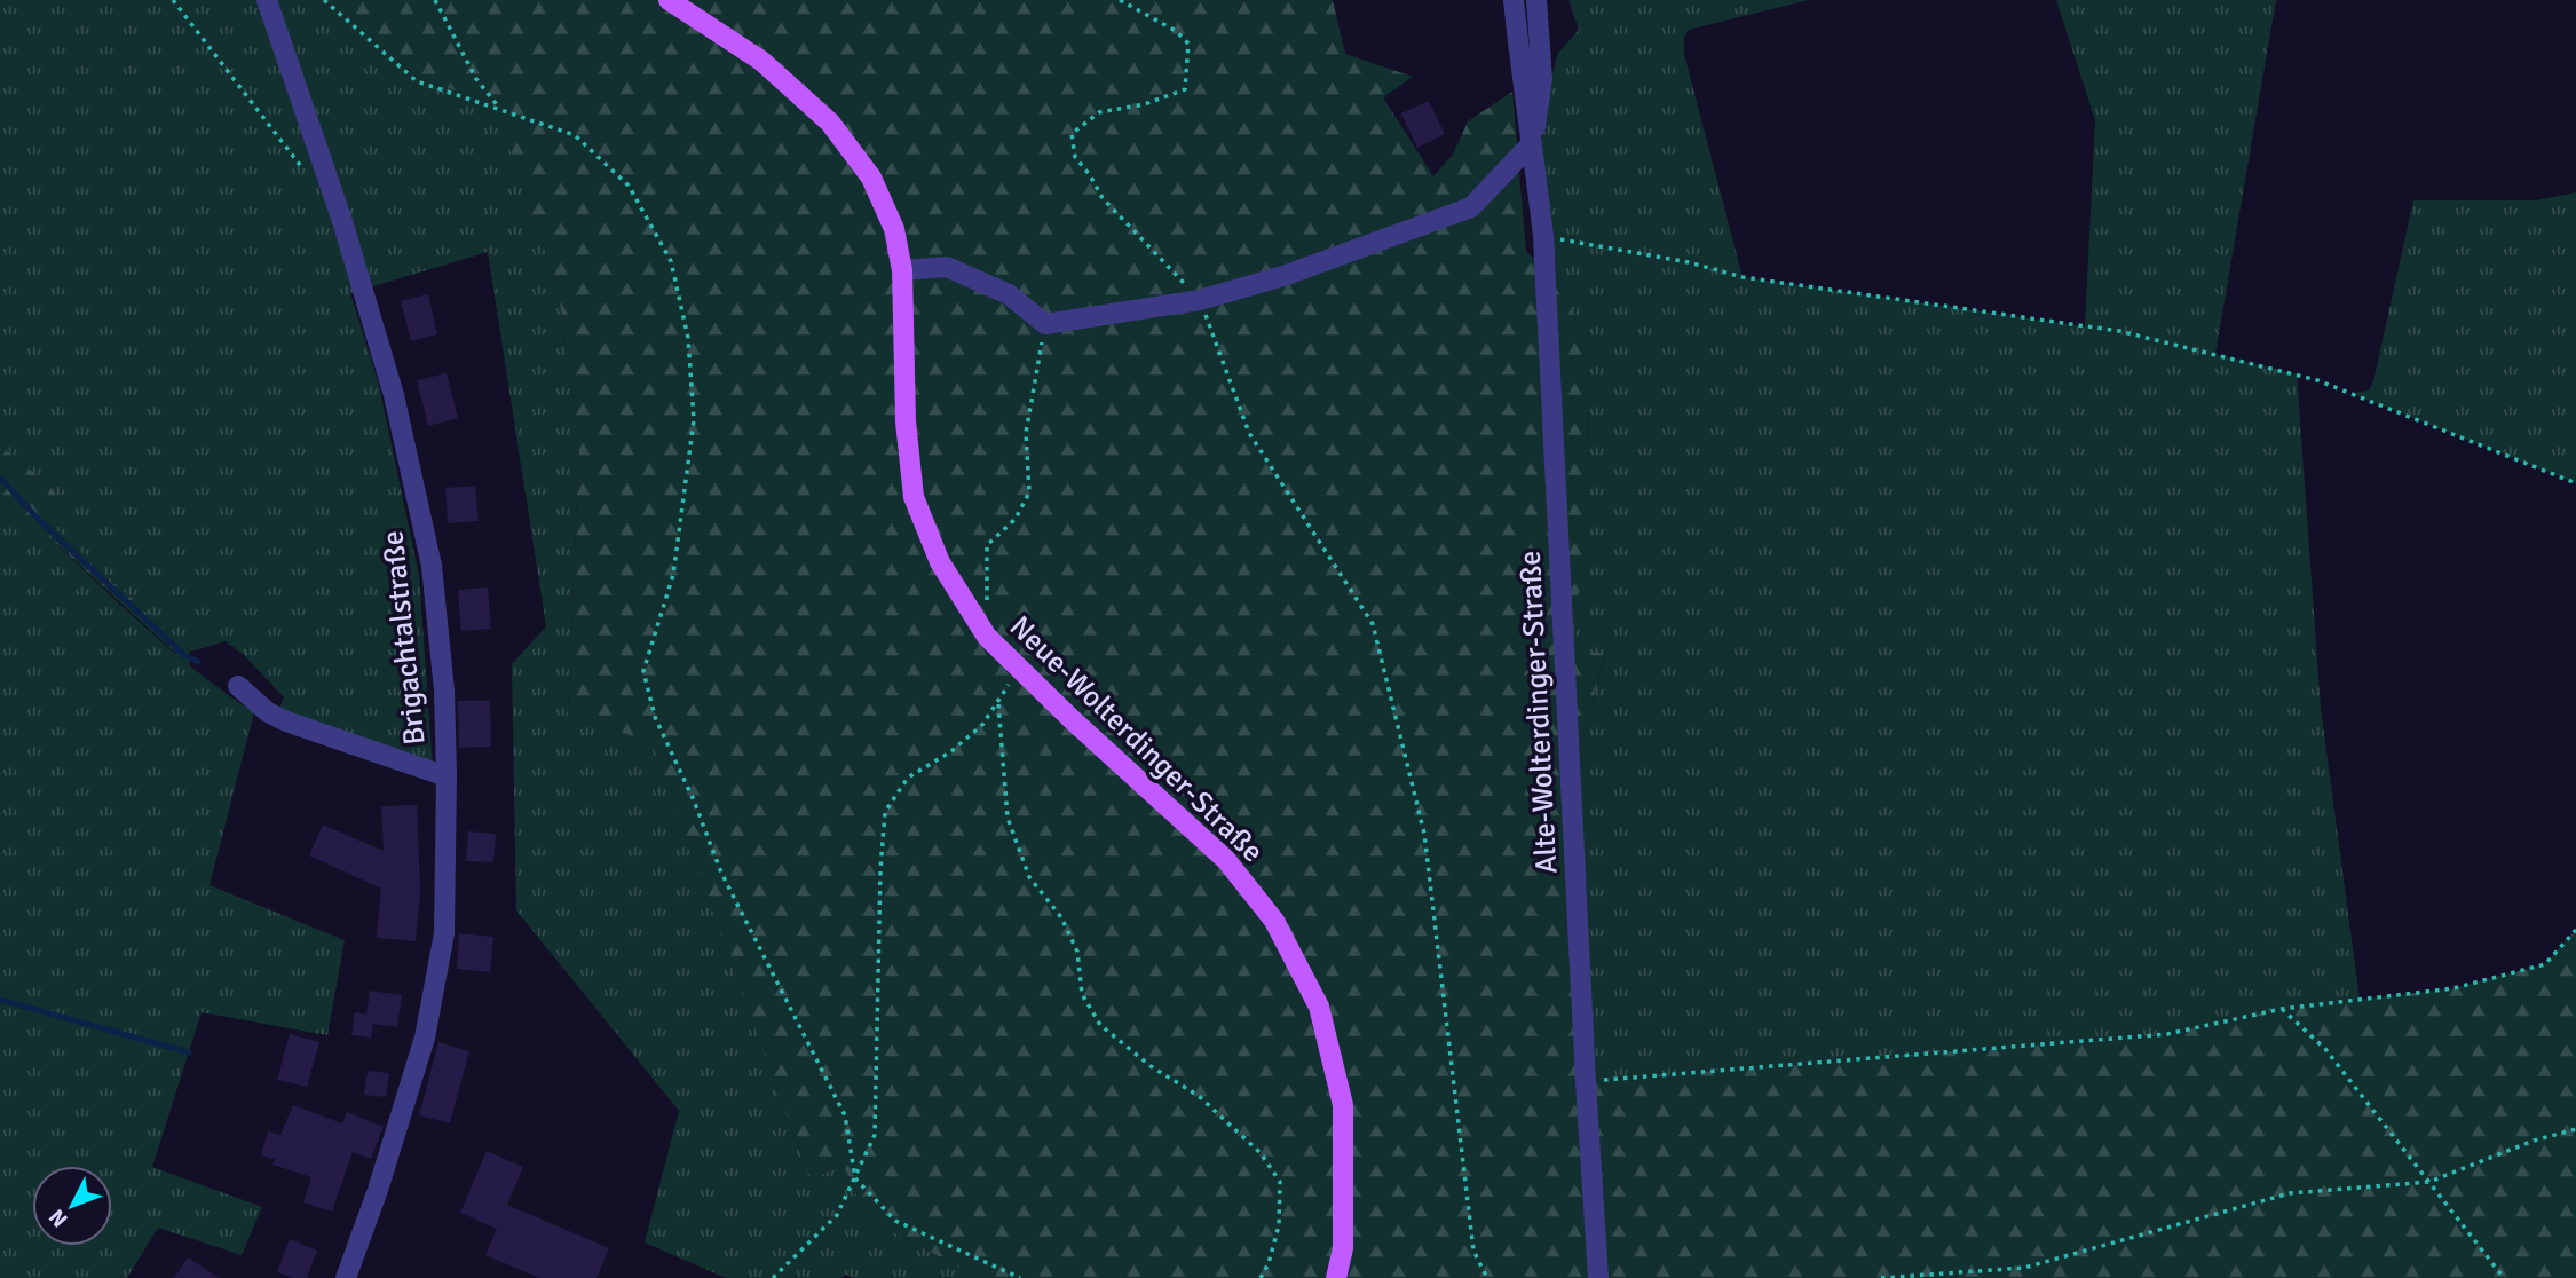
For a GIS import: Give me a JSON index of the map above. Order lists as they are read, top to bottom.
{
  "streets": {
    "main road": ["Neue-Wolterdinger-Straße"],
    "street": ["Brigachtalstraße", "Alte-Wolterdinger-Straße"]
  },
  "north": "bottom left"
}
